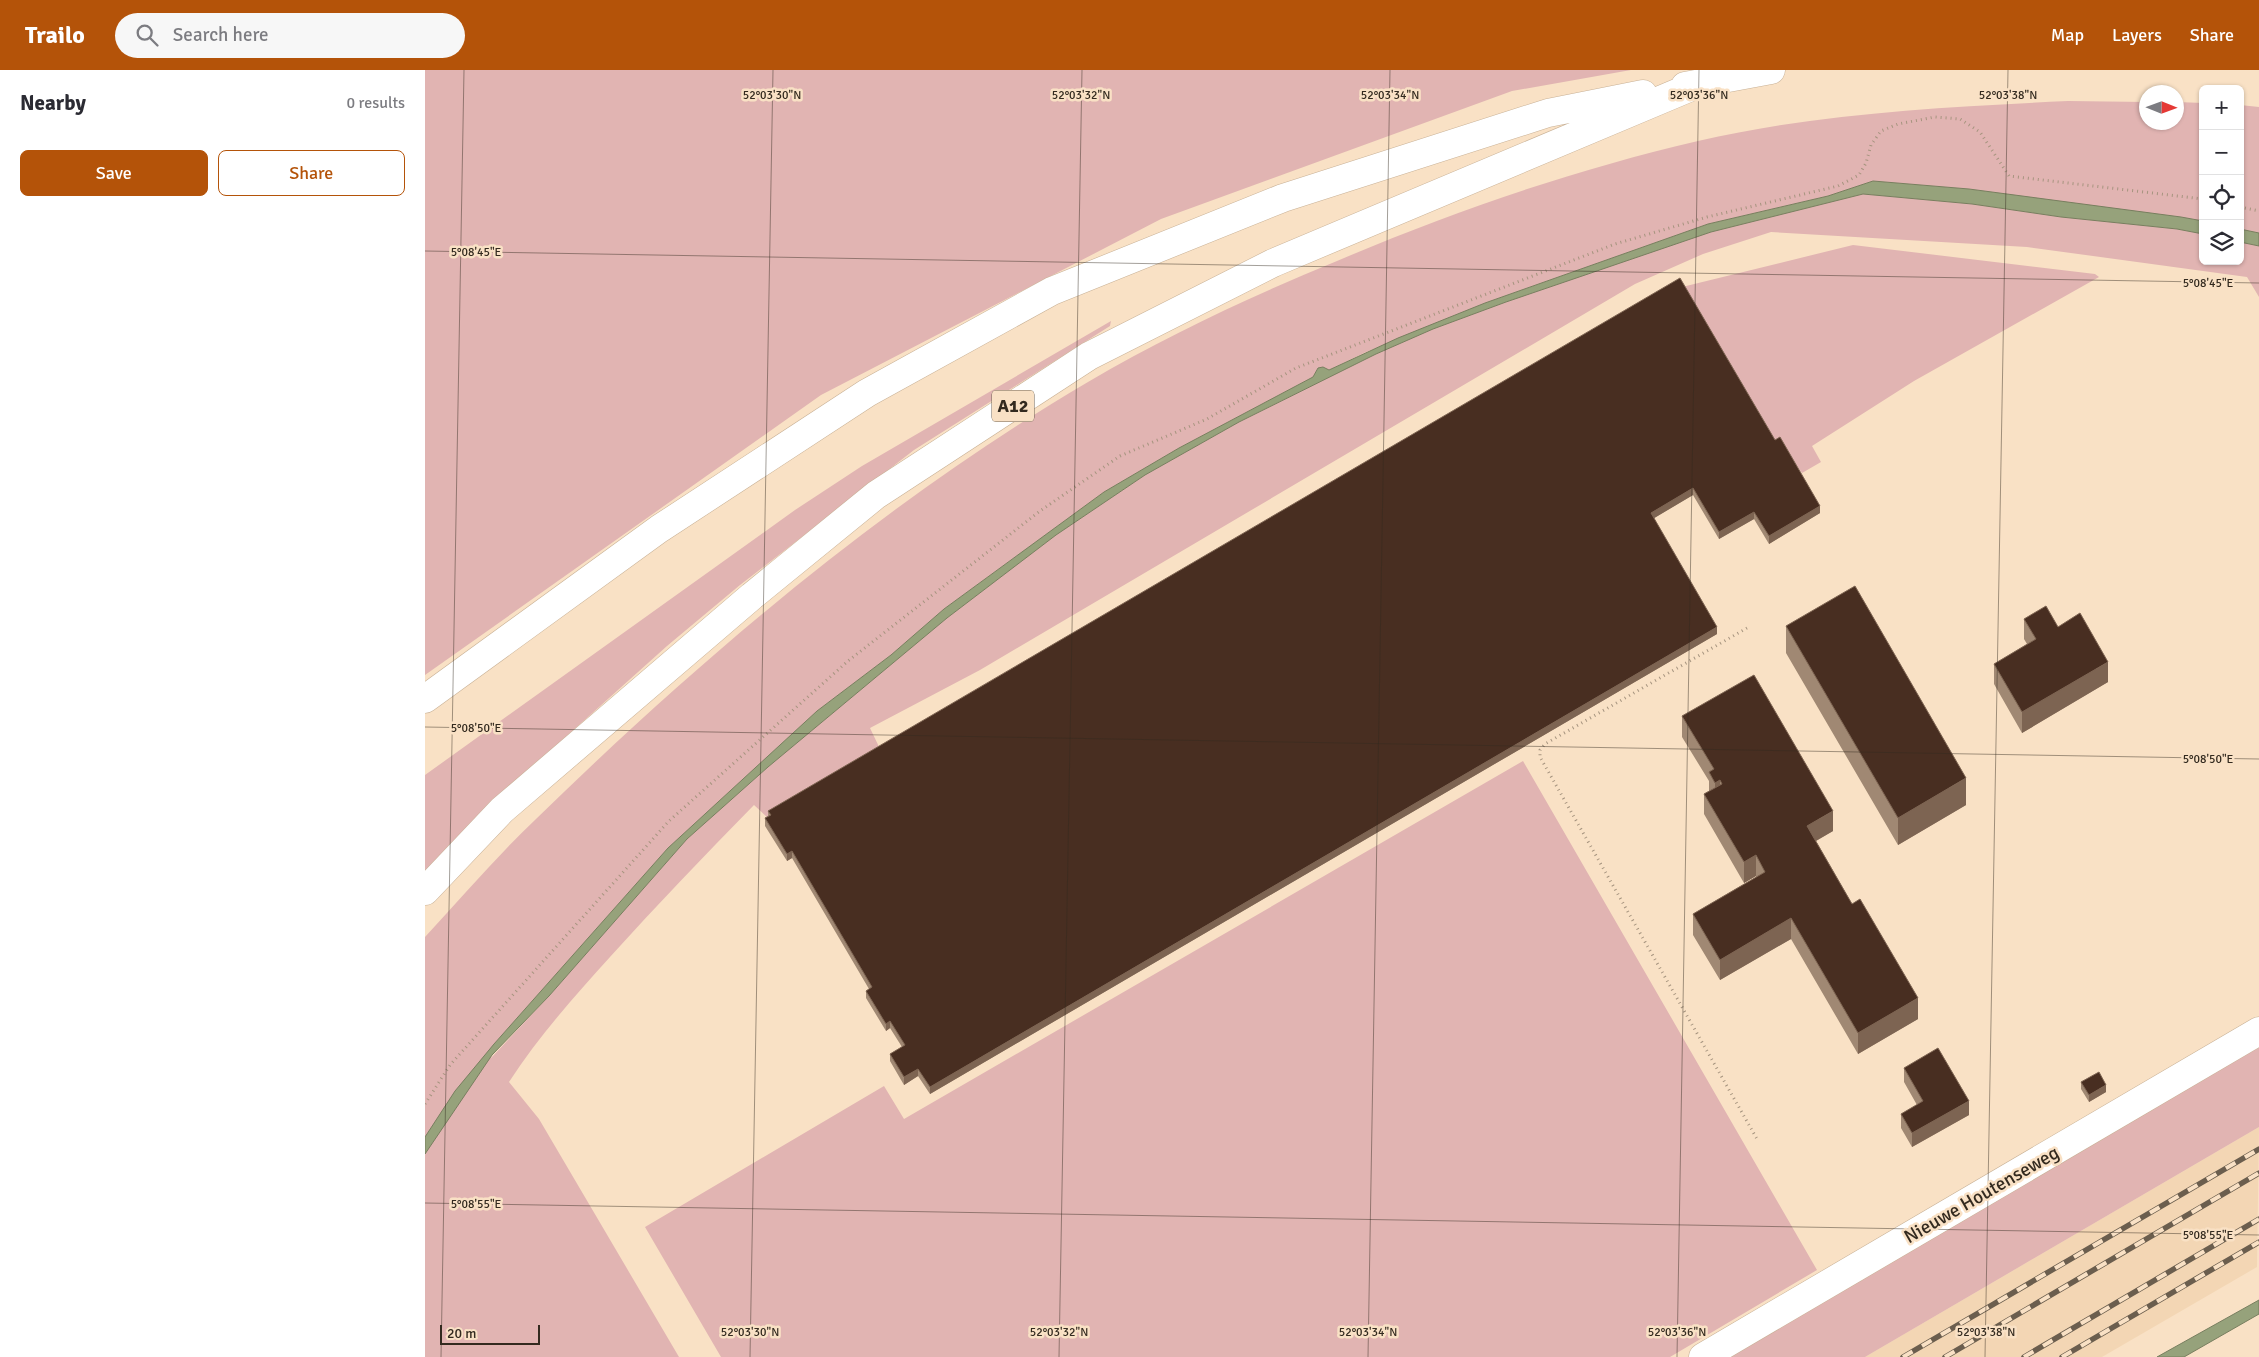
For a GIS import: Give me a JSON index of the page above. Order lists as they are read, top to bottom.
{
  "streets": {
    "main road": ["A12", "Nieuwe Houtenseweg"]
  },
  "scale_bar": "20 m",
  "north": "right",
  "page": {
    "header": "Trailo",
    "search": "Search here",
    "nav": ["Map", "Layers", "Share"],
    "heading": ["Nearby", "0 results"],
    "map_buttons": ["+", "−"],
    "buttons": ["Save", "Share"],
    "scale": "20 m"
  },
  "coordinates": [
    "52°03'30\"N",
    "52°03'32\"N",
    "52°03'34\"N",
    "52°03'36\"N",
    "52°03'38\"N",
    "5°08'45\"E",
    "5°08'50\"E",
    "5°08'55\"E"
  ]
}
